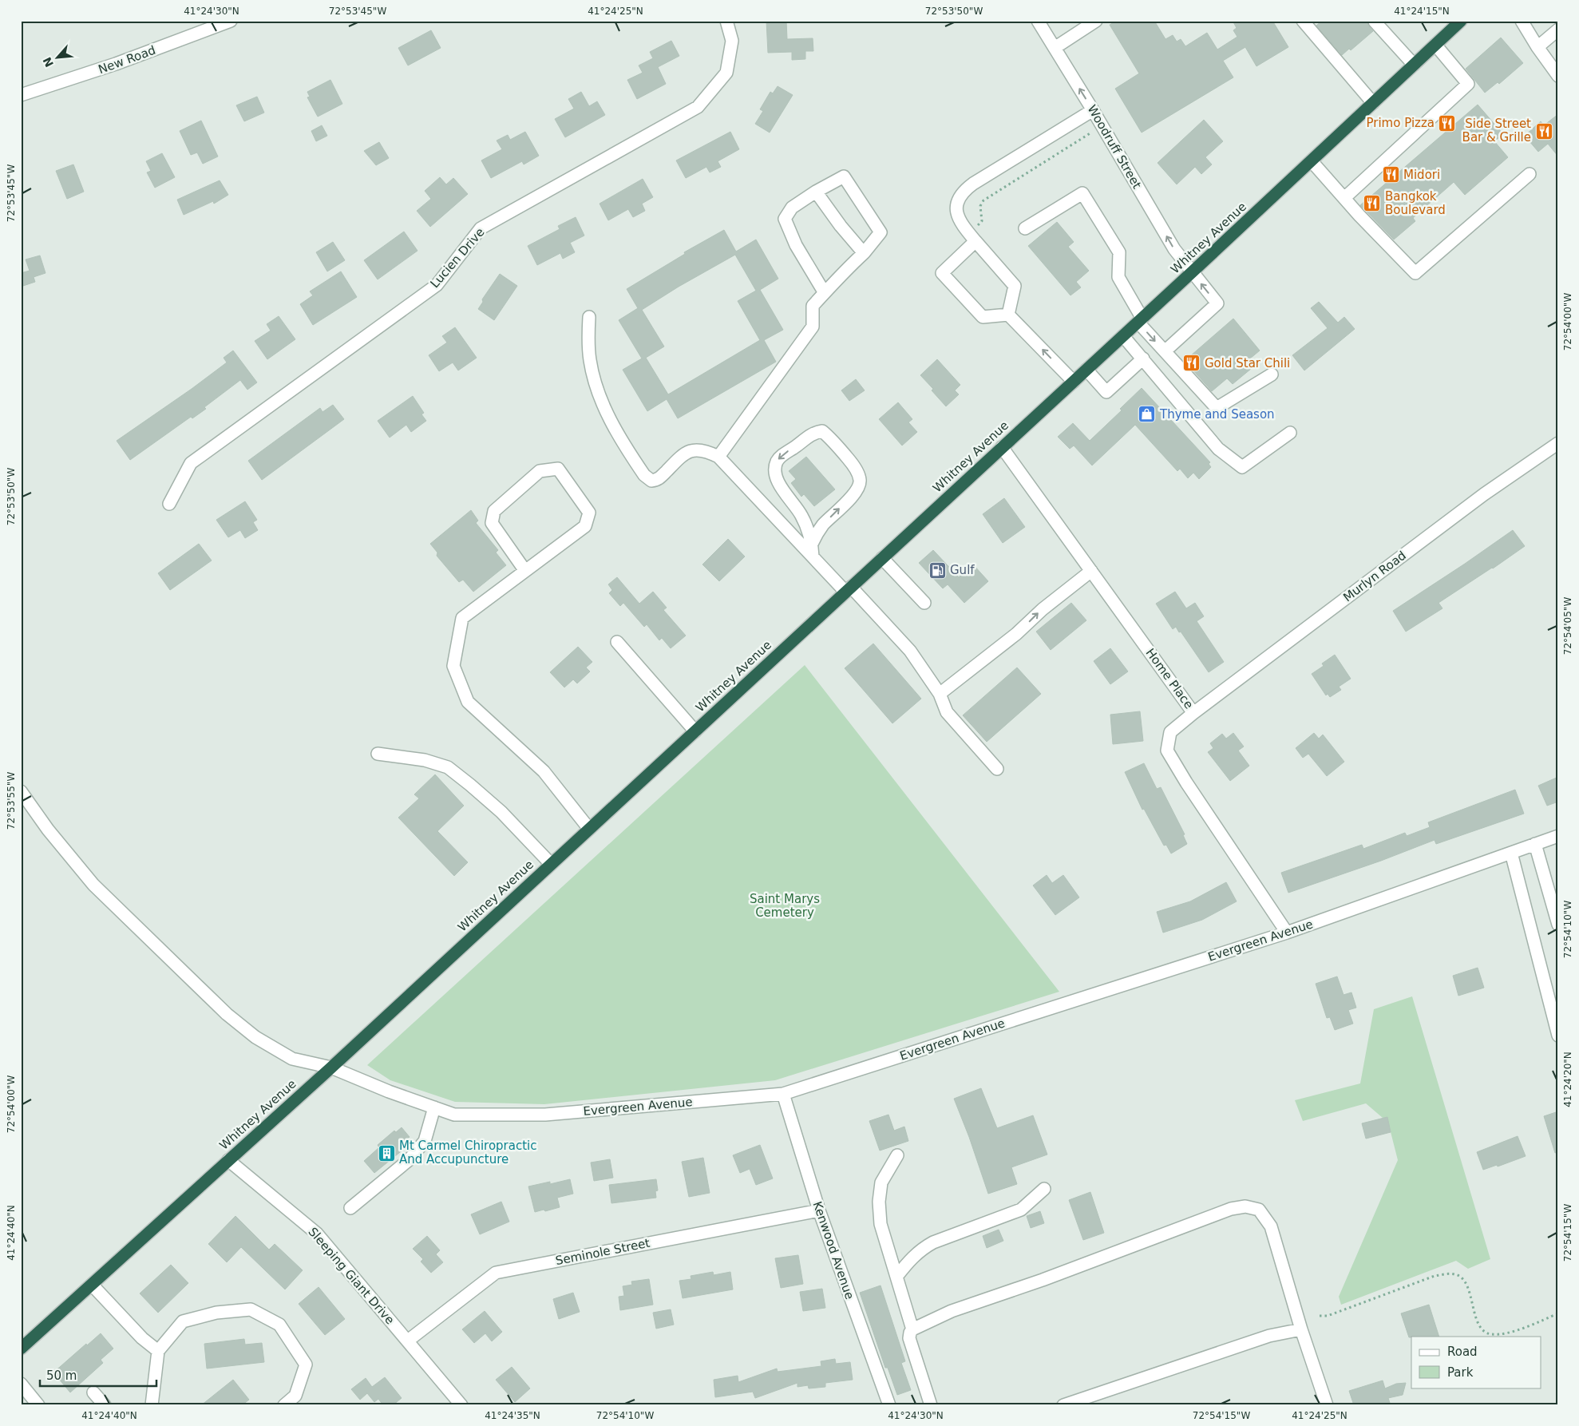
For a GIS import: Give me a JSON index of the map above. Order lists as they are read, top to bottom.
{
  "streets": {
    "highway": ["Whitney Avenue"],
    "street": [
      "New Road",
      "Woodruff Street",
      "Lucien Drive",
      "Murlyn Road",
      "Home Place",
      "Evergreen Avenue",
      "Kenwood Avenue",
      "Seminole Street",
      "Sleeping Giant Drive"
    ]
  },
  "crossings": [
    ["Woodruff Street", "Whitney Avenue"],
    ["Whitney Avenue", "Home Place"],
    ["Whitney Avenue", "Evergreen Avenue"],
    ["Whitney Avenue", "Sleeping Giant Drive"],
    ["Murlyn Road", "Home Place"],
    ["Home Place", "Evergreen Avenue"],
    ["Evergreen Avenue", "Kenwood Avenue"],
    ["Kenwood Avenue", "Seminole Street"],
    ["Seminole Street", "Sleeping Giant Drive"]
  ],
  "one_way": ["Woodruff Street"],
  "parks": ["Saint Marys Cemetery"],
  "places": {
    "restaurant": [
      "Primo Pizza",
      "Side Street Bar & Grille",
      "Midori",
      "Bangkok Boulevard",
      "Gold Star Chili"
    ],
    "shop": ["Thyme and Season"],
    "fuel station": ["Gulf"],
    "building": ["Mt Carmel Chiropractic And Accupuncture"]
  },
  "legend": ["Road", "Park"],
  "scale_bar": "50 m",
  "north": "bottom left",
  "coordinates": [
    "41°24'30\"N",
    "72°53'45\"W",
    "41°24'25\"N",
    "72°53'50\"W",
    "41°24'15\"N",
    "72°54'00\"W",
    "72°54'05\"W",
    "72°53'55\"W",
    "72°54'10\"W",
    "41°24'20\"N",
    "41°24'40\"N",
    "72°54'15\"W",
    "41°24'35\"N"
  ]
}
